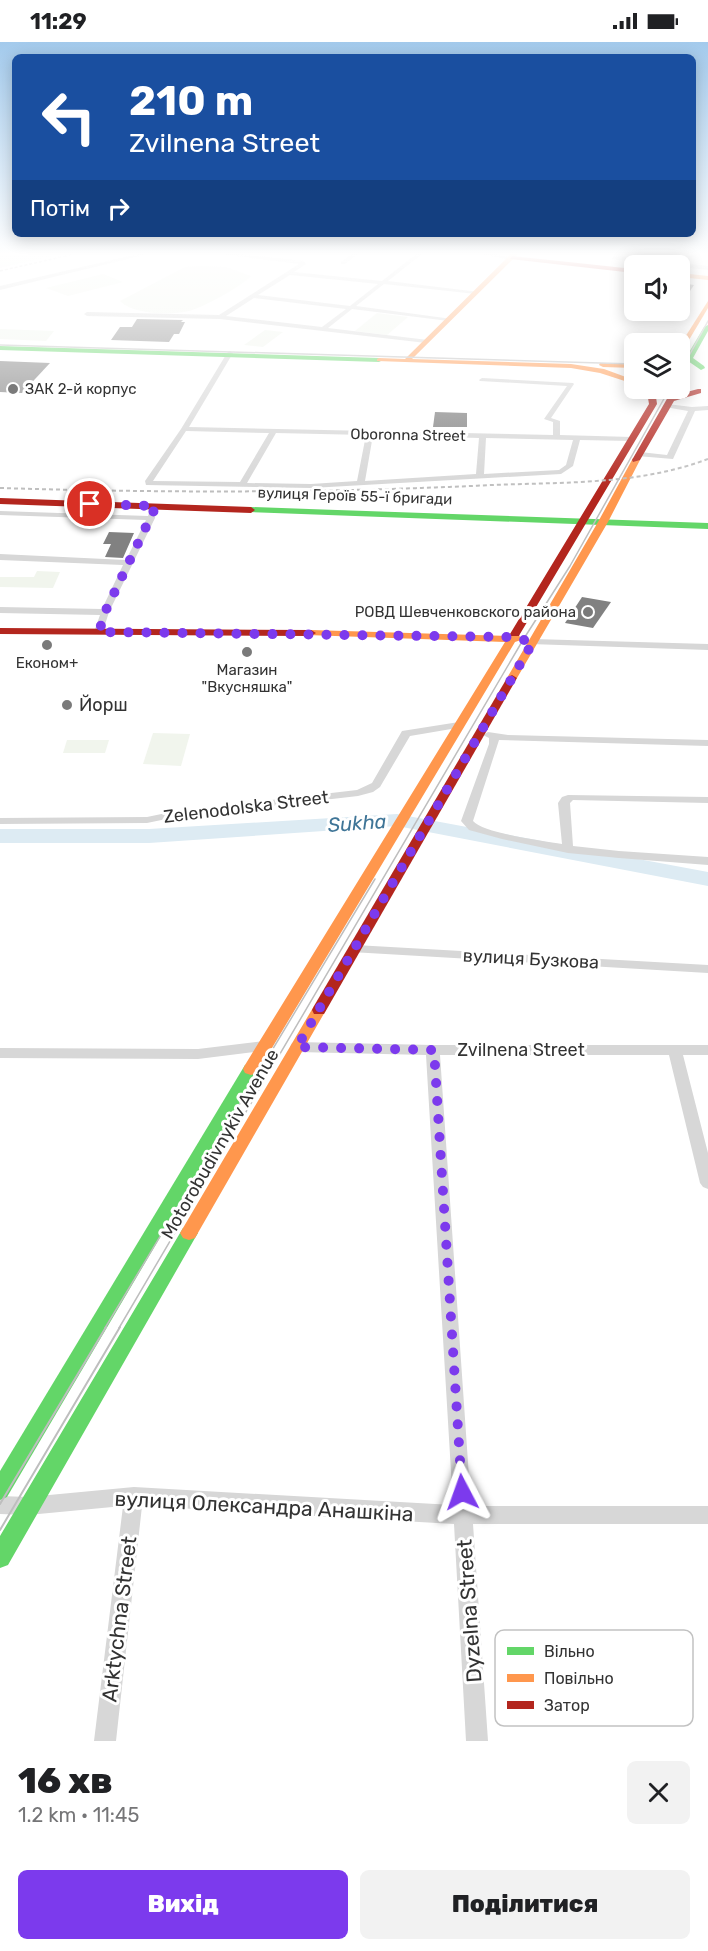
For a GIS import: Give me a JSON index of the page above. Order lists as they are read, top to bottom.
{
  "streets": {
    "main road": ["вулиця Героїв 55-ї бригади", "Motorobudivnykiv Avenue"],
    "street": [
      "Oboronna Street",
      "Zelenodolska Street",
      "вулиця Бузкова",
      "Zvilnena Street",
      "вулиця Олександра Анашкіна",
      "Dyzelna Street",
      "Arktychna Street"
    ]
  },
  "crossings": [
    ["Oboronna Street", "вулиця Героїв 55-ї бригади"],
    ["Oboronna Street", "Motorobudivnykiv Avenue"],
    ["вулиця Героїв 55-ї бригади", "Motorobudivnykiv Avenue"],
    ["Zelenodolska Street", "Motorobudivnykiv Avenue"],
    ["вулиця Бузкова", "Motorobudivnykiv Avenue"],
    ["Zvilnena Street", "Motorobudivnykiv Avenue"],
    ["Zvilnena Street", "Dyzelna Street"],
    ["Motorobudivnykiv Avenue", "вулиця Олександра Анашкіна"],
    ["вулиця Олександра Анашкіна", "Dyzelna Street"],
    ["вулиця Олександра Анашкіна", "Arktychna Street"]
  ],
  "water": ["Sukha"],
  "places": [
    "ЗАК 2-й корпус",
    "РОВД Шевченковского района",
    "Економ+",
    "Магазин \"Вкусняшка\"",
    "Йорш"
  ],
  "legend": ["Вільно", "Повільно", "Затор"],
  "page": {
    "status": "11:29",
    "turn": ["210 m", "Zvilnena Street"],
    "then": "Потім",
    "heading": ["16 хв", "1.2 km · 11:45"],
    "buttons": ["Вихід", "Поділитися"]
  }
}
